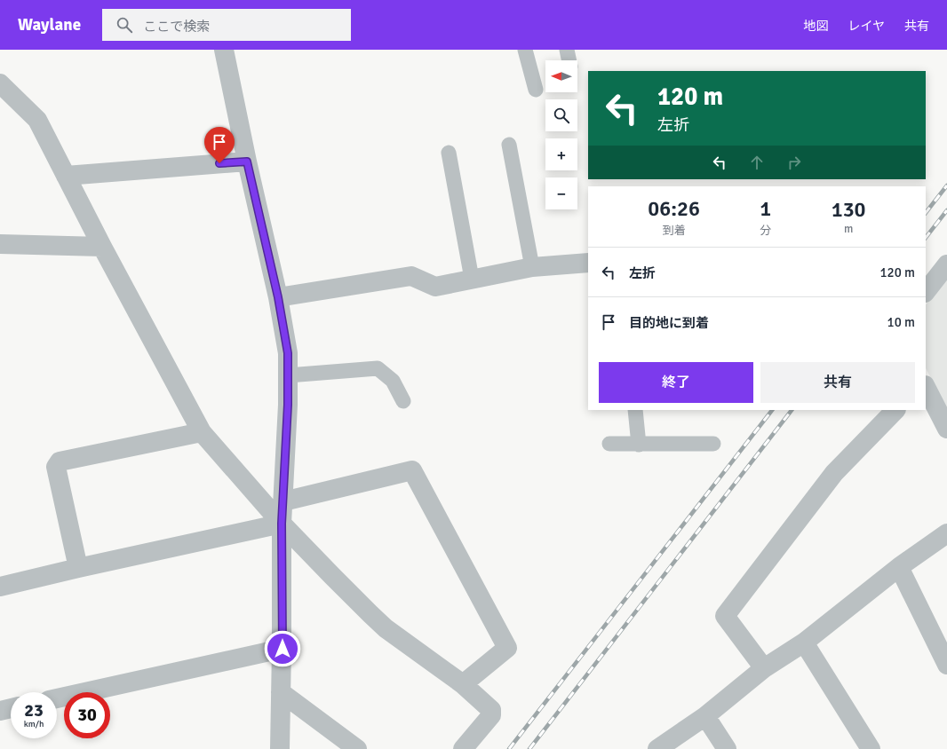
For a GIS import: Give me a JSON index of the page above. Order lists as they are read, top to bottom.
{
  "north": "left",
  "page": {
    "header": "Waylane",
    "search": "ここで検索",
    "nav": ["地図", "レイヤ", "共有"],
    "map_buttons": ["+", "−"],
    "turn": ["120 m", "左折"],
    "eta": [
      "06:26",
      "到着",
      "1",
      "分",
      "130",
      "m"
    ],
    "list": [
      {
        "name": "左折",
        "value": "120 m"
      },
      {
        "name": "目的地に到着",
        "value": "10 m"
      }
    ],
    "buttons": ["終了", "共有"],
    "speed": "23 km/h",
    "limit": "30"
  }
}
